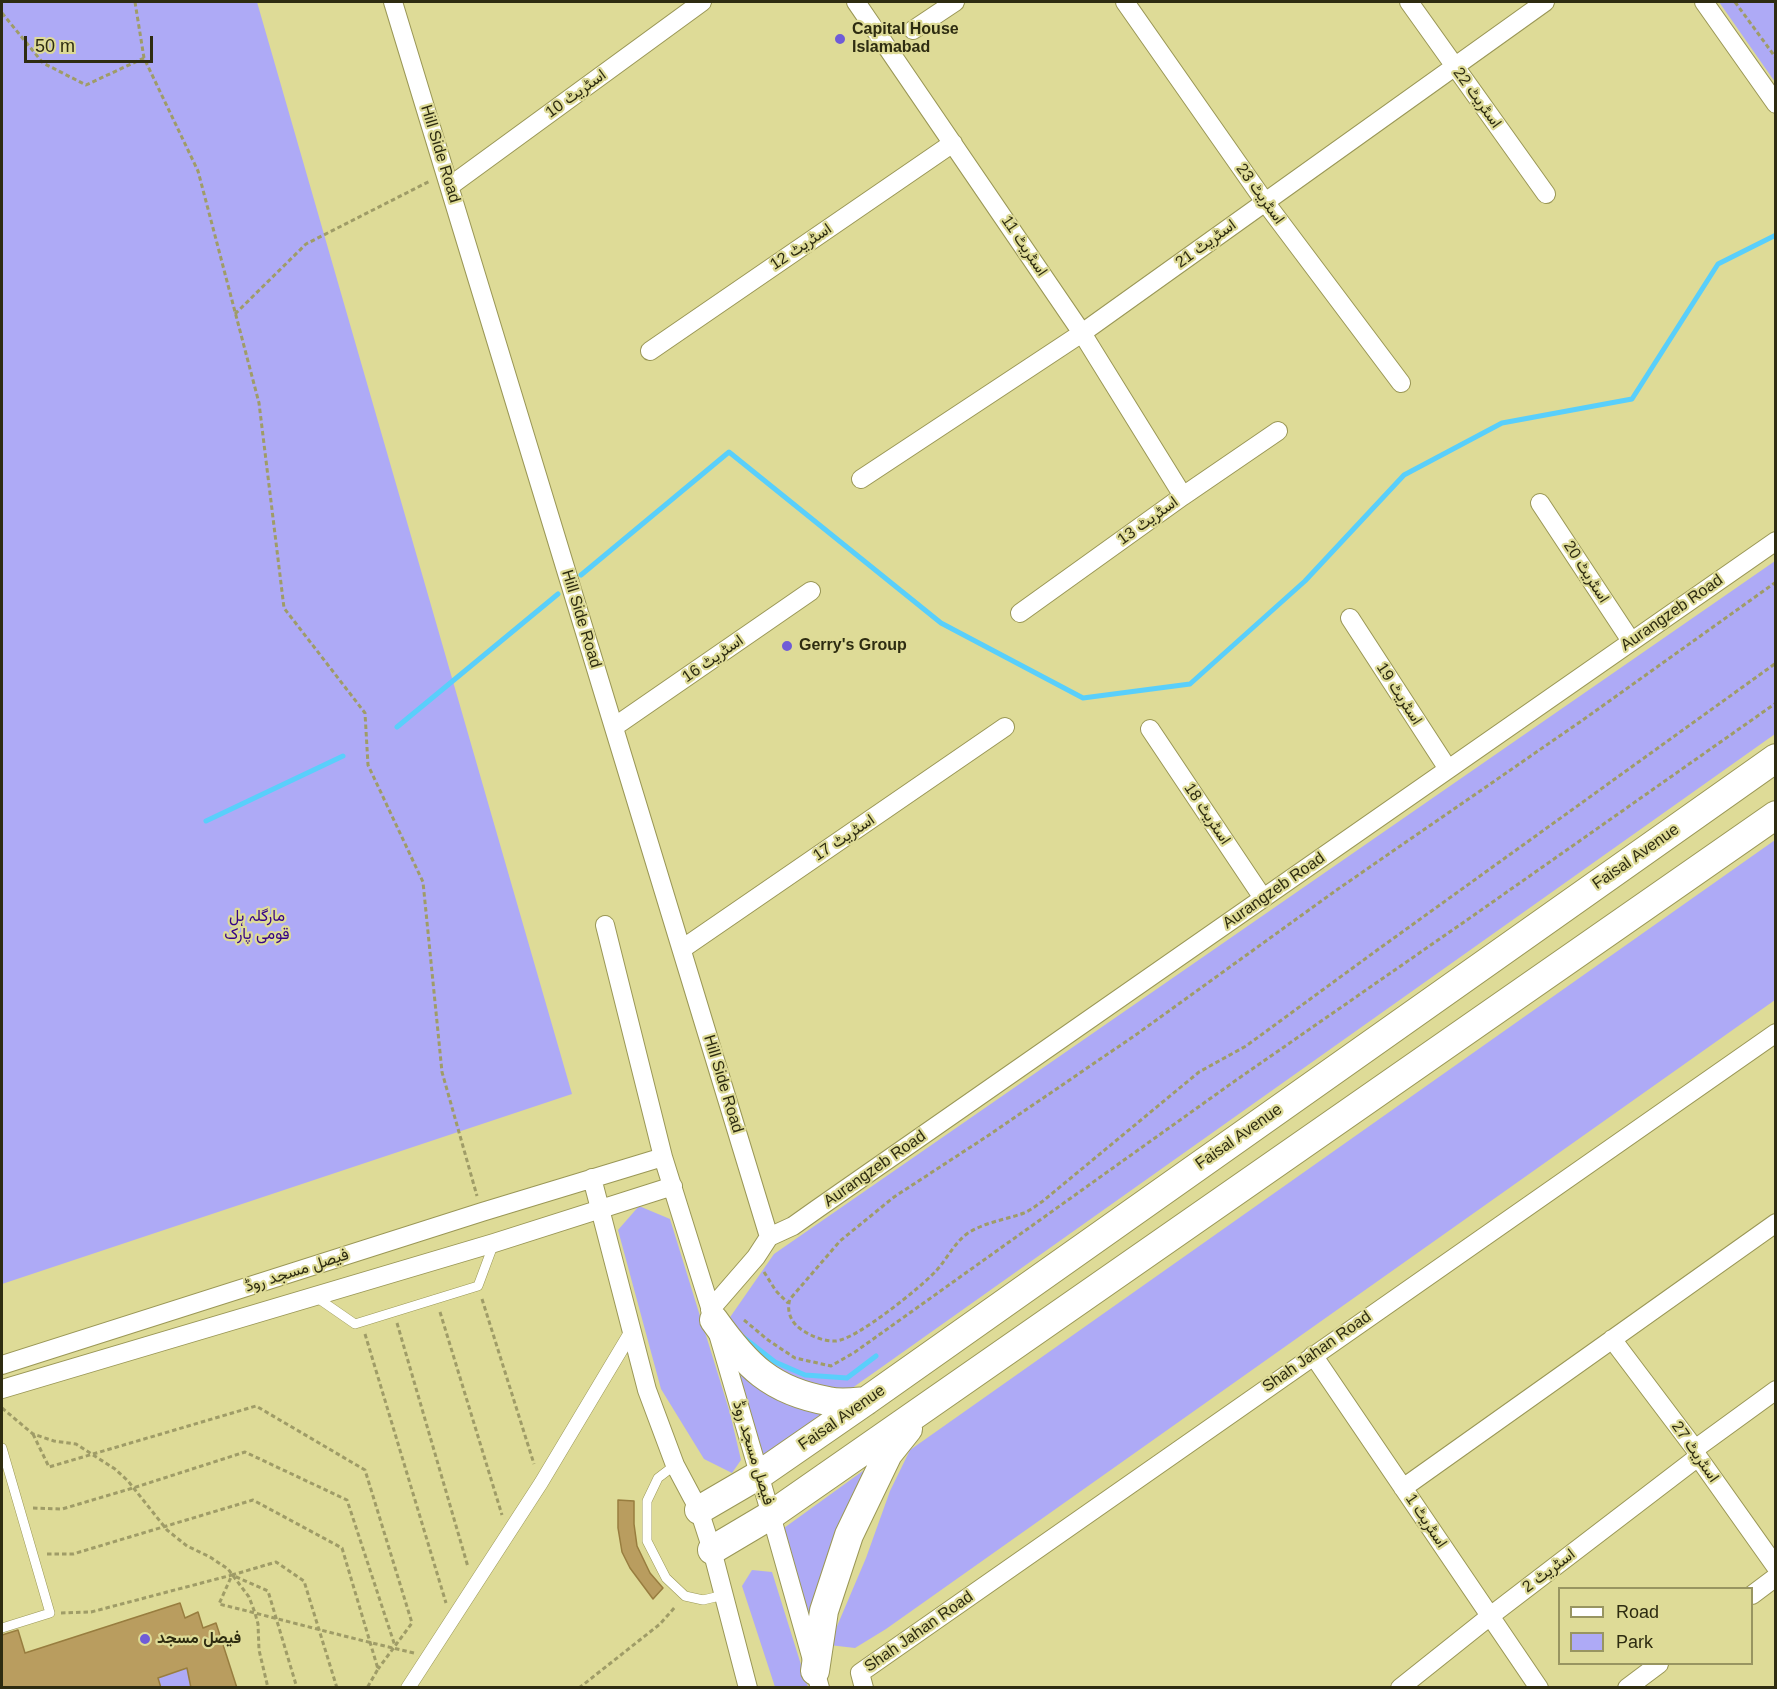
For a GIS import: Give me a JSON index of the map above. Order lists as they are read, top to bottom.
{
  "streets": {
    "main road": ["Faisal Avenue"],
    "street": [
      "اسٹریٹ 10",
      "اسٹریٹ 22",
      "Hill Side Road",
      "اسٹریٹ 23",
      "اسٹریٹ 21",
      "اسٹریٹ 11",
      "اسٹریٹ 12",
      "اسٹریٹ 13",
      "اسٹریٹ 20",
      "Aurangzeb Road",
      "اسٹریٹ 16",
      "اسٹریٹ 19",
      "اسٹریٹ 18",
      "اسٹریٹ 17",
      "فیصل مسجد روڈ",
      "Shah Jahan Road",
      "اسٹریٹ 27",
      "اسٹریٹ 1",
      "اسٹریٹ 2"
    ]
  },
  "crossings": [
    ["اسٹریٹ 10", "Hill Side Road"],
    ["اسٹریٹ 22", "اسٹریٹ 21"],
    ["Hill Side Road", "Aurangzeb Road"],
    ["Hill Side Road", "اسٹریٹ 16"],
    ["Hill Side Road", "اسٹریٹ 17"],
    ["اسٹریٹ 23", "اسٹریٹ 21"],
    ["اسٹریٹ 21", "اسٹریٹ 11"],
    ["اسٹریٹ 11", "اسٹریٹ 12"],
    ["اسٹریٹ 11", "اسٹریٹ 13"],
    ["اسٹریٹ 20", "Aurangzeb Road"],
    ["Aurangzeb Road", "اسٹریٹ 19"],
    ["Aurangzeb Road", "اسٹریٹ 18"],
    ["Faisal Avenue", "فیصل مسجد روڈ"],
    ["Shah Jahan Road", "اسٹریٹ 1"],
    ["اسٹریٹ 27", "اسٹریٹ 2"],
    ["اسٹریٹ 1", "اسٹریٹ 2"]
  ],
  "parks": ["مارگلہ ہل قومی پارک"],
  "places": ["Capital House Islamabad", "Gerry's Group", "فیصل مسجد"],
  "legend": ["Road", "Park"],
  "scale_bar": "50 m"
}
